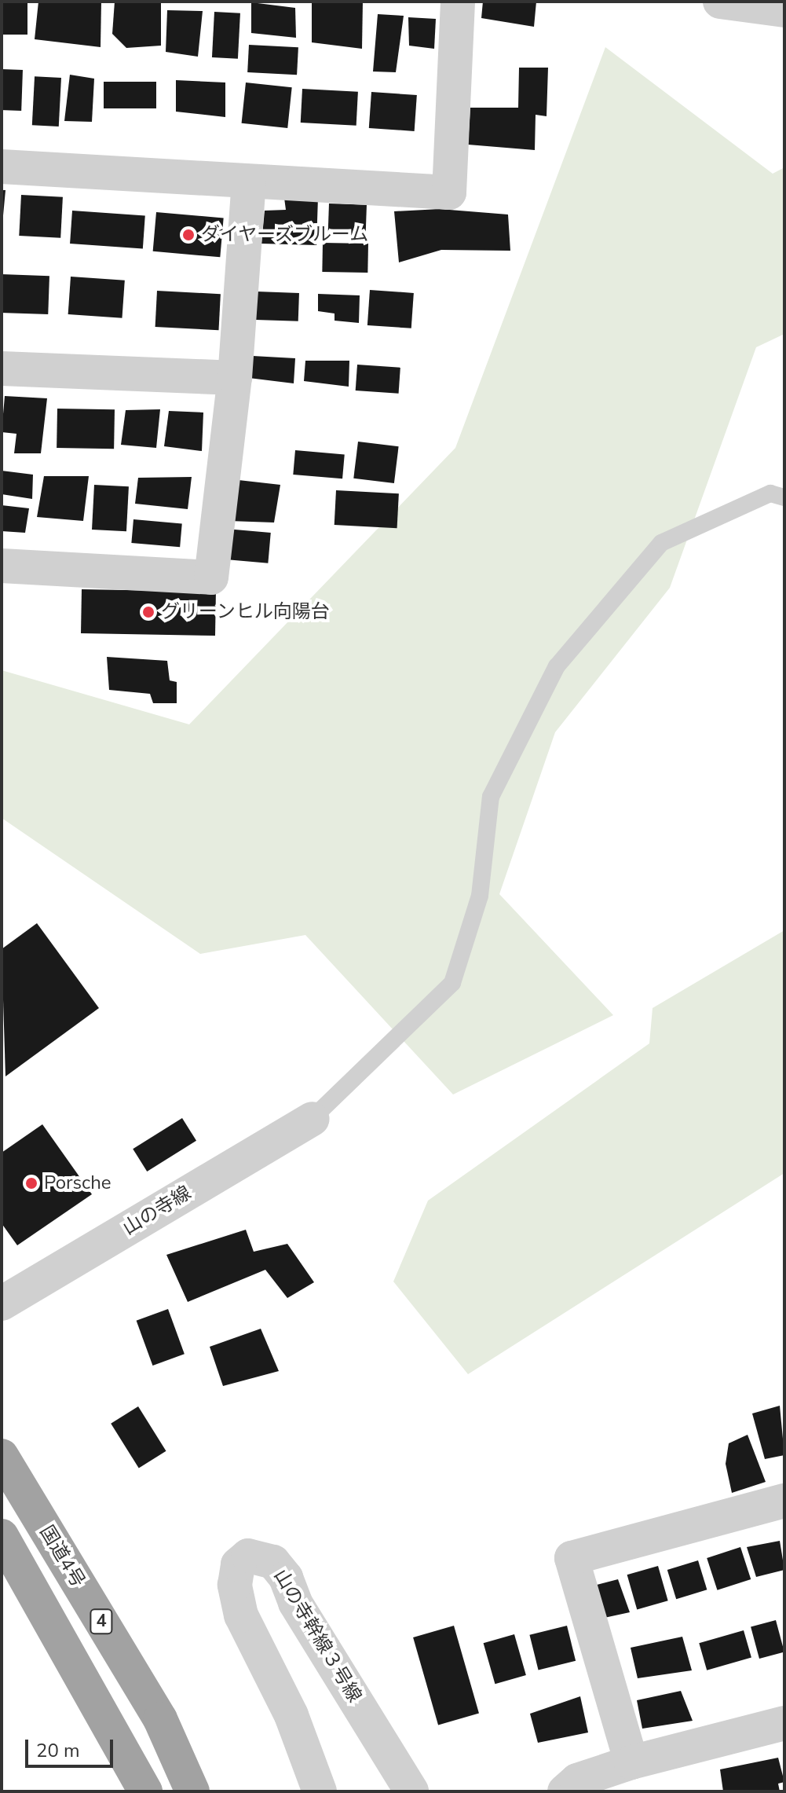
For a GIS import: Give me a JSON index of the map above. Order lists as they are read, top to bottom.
{
  "streets": {
    "highway": ["国道4号", "4"],
    "street": ["山の寺線", "山の寺幹線３号線"]
  },
  "places": ["ダイヤーズブルーム", "グリーンヒル向陽台", "Porsche"],
  "scale_bar": "20 m"
}
